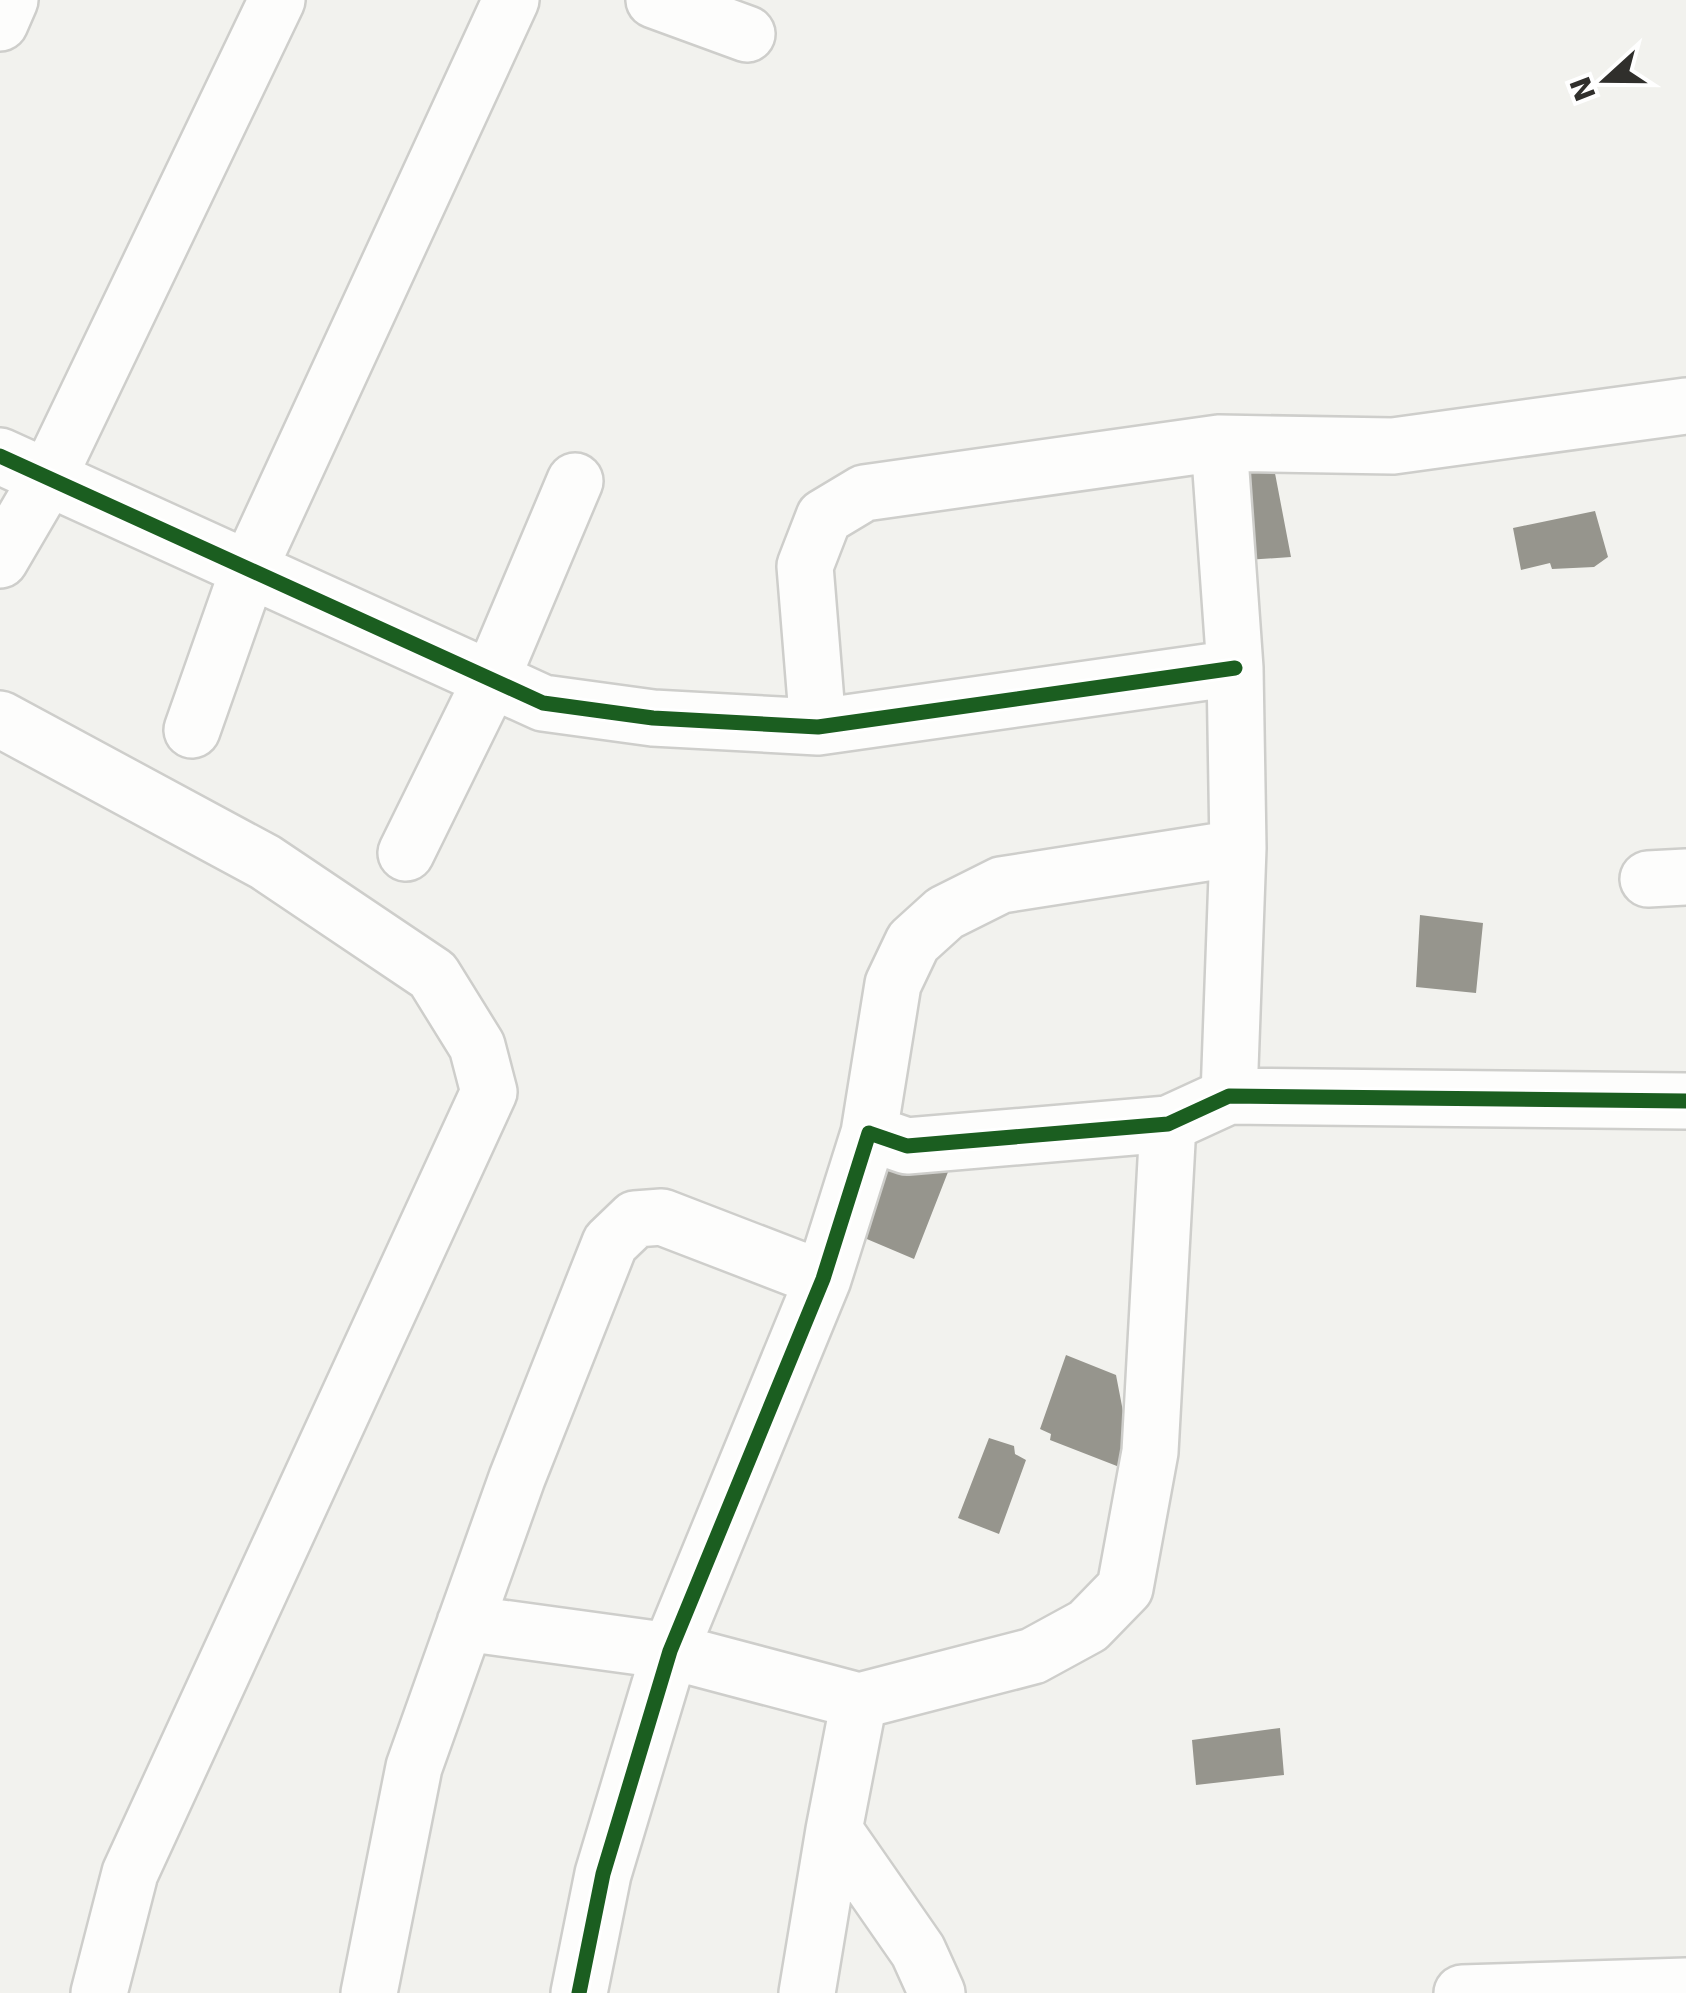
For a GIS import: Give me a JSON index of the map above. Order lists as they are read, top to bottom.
{
  "north": "left"
}
